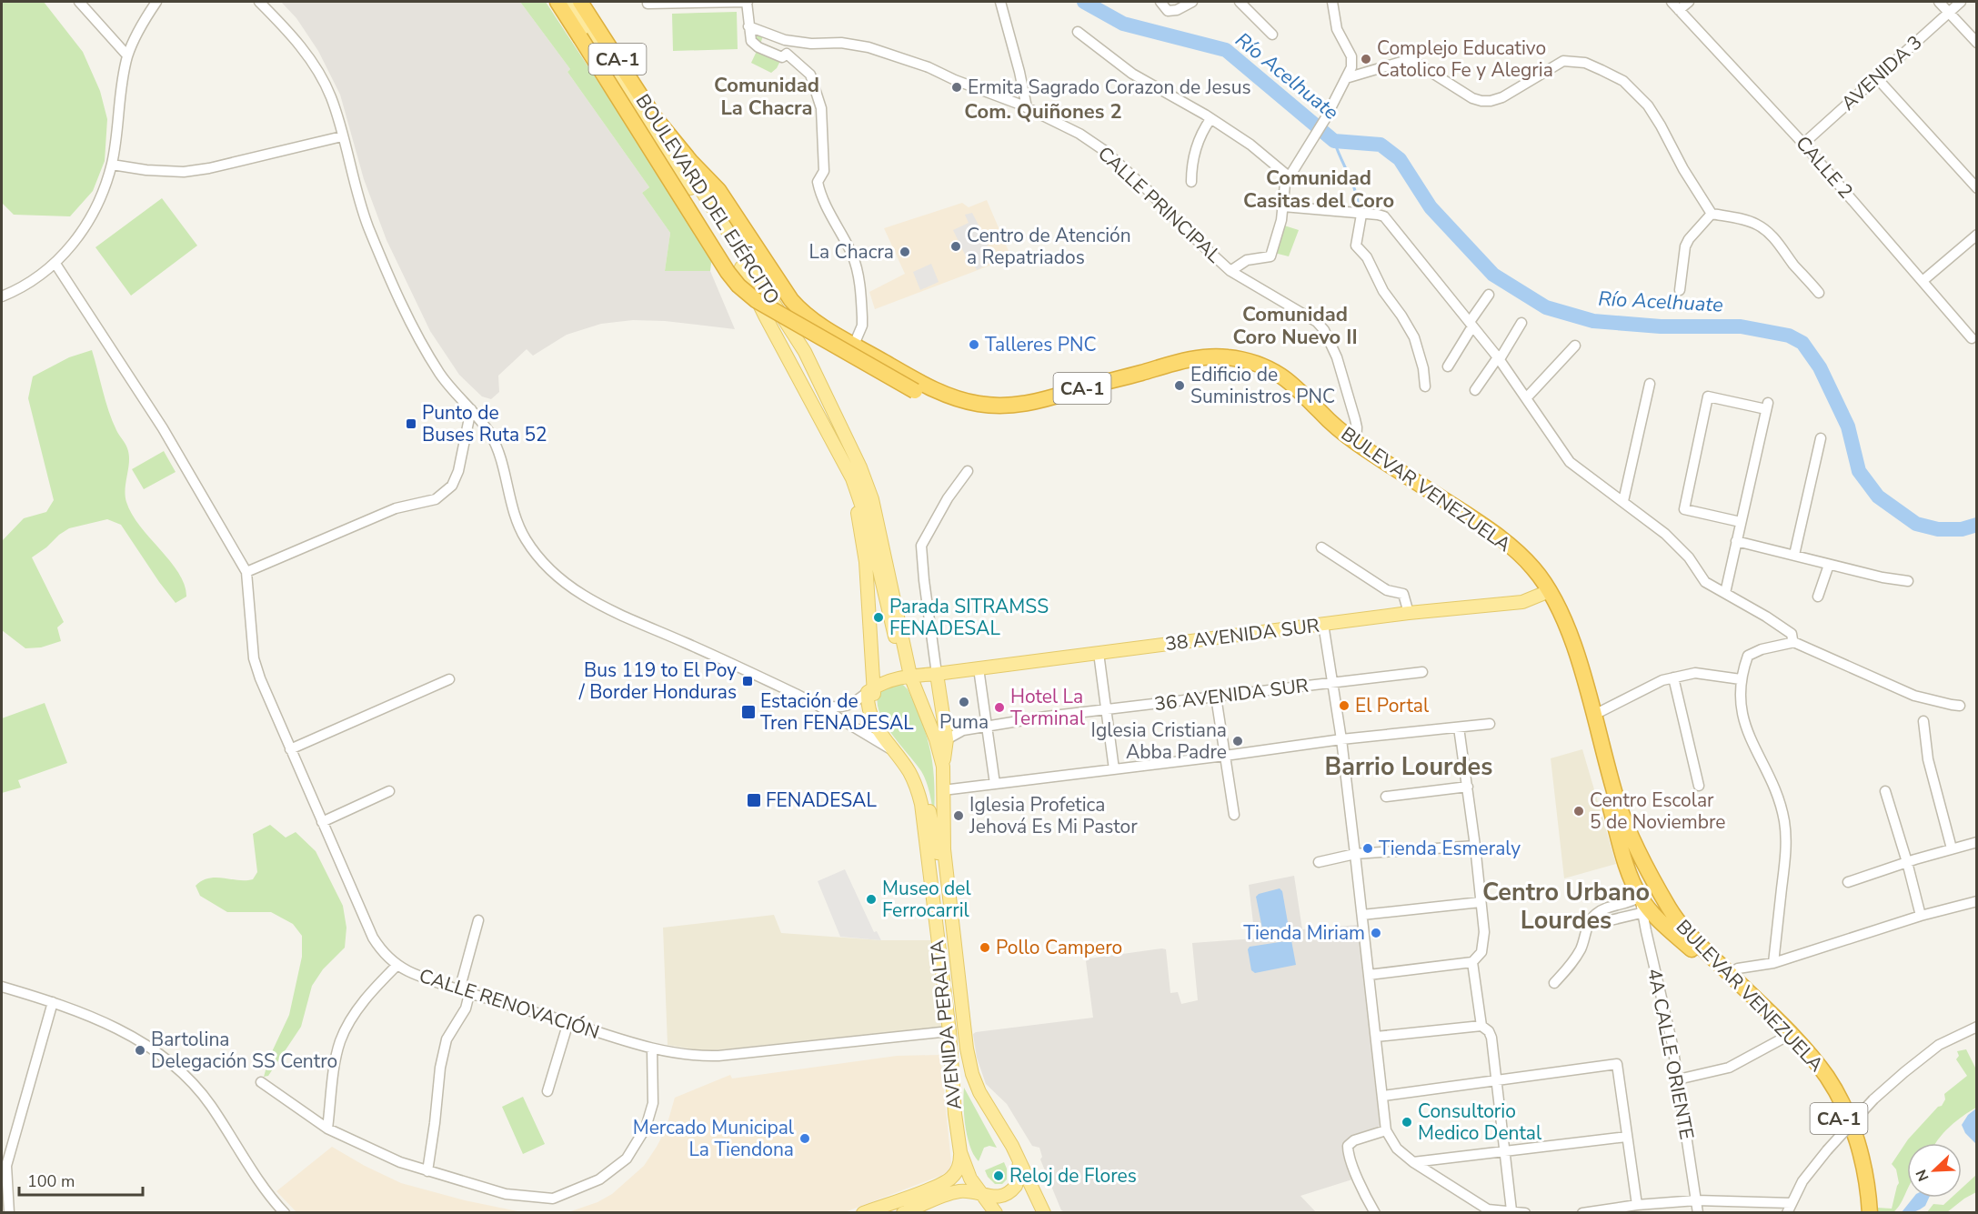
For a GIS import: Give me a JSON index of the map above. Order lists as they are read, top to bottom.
{
  "streets": {
    "highway": ["CA-1", "BOULEVARD DEL EJÉRCITO", "BULEVAR VENEZUELA"],
    "main road": ["38 AVENIDA SUR", "AVENIDA PERALTA"],
    "street": [
      "AVENIDA 3",
      "CALLE 2",
      "CALLE PRINCIPAL",
      "36 AVENIDA SUR",
      "CALLE RENOVACIÓN",
      "4A CALLE ORIENTE"
    ]
  },
  "crossings": [
    ["AVENIDA 3", "CALLE 2"],
    ["BOULEVARD DEL EJÉRCITO", "BULEVAR VENEZUELA"],
    ["BOULEVARD DEL EJÉRCITO", "AVENIDA PERALTA"],
    ["CALLE PRINCIPAL", "BULEVAR VENEZUELA"],
    ["BULEVAR VENEZUELA", "38 AVENIDA SUR"],
    ["BULEVAR VENEZUELA", "4A CALLE ORIENTE"],
    ["38 AVENIDA SUR", "AVENIDA PERALTA"],
    ["36 AVENIDA SUR", "AVENIDA PERALTA"],
    ["CALLE RENOVACIÓN", "AVENIDA PERALTA"]
  ],
  "districts": [
    "Comunidad La Chacra",
    "Com. Quiñones 2",
    "Comunidad Casitas del Coro",
    "Comunidad Coro Nuevo II",
    "Barrio Lourdes",
    "Centro Urbano Lourdes"
  ],
  "water": ["Río Acelhuate"],
  "places": {
    "other": [
      "Complejo Educativo Catolico Fe y Alegria",
      "Ermita Sagrado Corazon de Jesus",
      "Centro de Atención a Repatriados",
      "La Chacra",
      "Talleres PNC",
      "Edificio de Suministros PNC",
      "Parada SITRAMSS FENADESAL",
      "Puma",
      "El Portal",
      "Hotel La Terminal",
      "Iglesia Cristiana Abba Padre",
      "Centro Escolar 5 de Noviembre",
      "Iglesia Profetica Jehová Es Mi Pastor",
      "Tienda Esmeraly",
      "Museo del Ferrocarril",
      "Tienda Miriam",
      "Pollo Campero",
      "Bartolina Delegación SS Centro",
      "Consultorio Medico Dental",
      "Mercado Municipal La Tiendona",
      "Reloj de Flores"
    ],
    "transit": [
      "Punto de Buses Ruta 52",
      "Bus 119 to El Poy / Border Honduras",
      "Estación de Tren FENADESAL",
      "FENADESAL"
    ]
  },
  "scale_bar": "100 m",
  "north": "bottom left"
}
